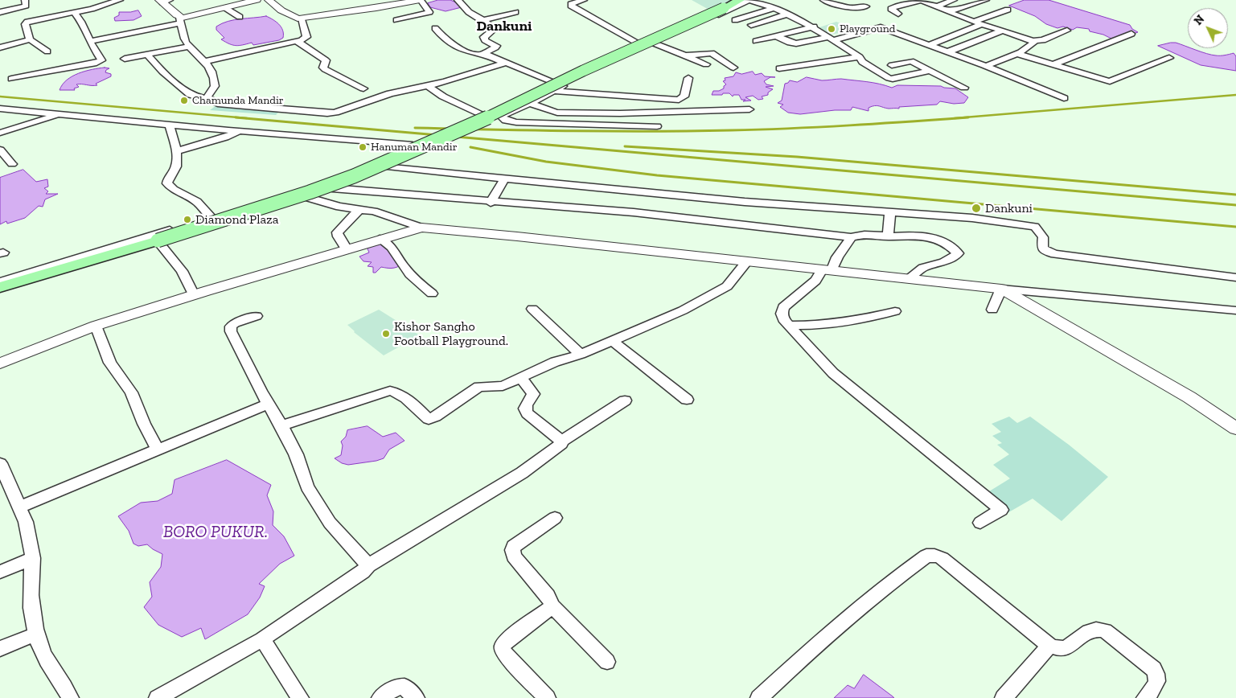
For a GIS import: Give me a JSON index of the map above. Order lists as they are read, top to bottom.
{
  "districts": ["Dankuni"],
  "water": ["BORO PUKUR."],
  "places": [
    "Playground",
    "Chamunda Mandir",
    "Hanuman Mandir",
    "Dankuni",
    "Diamond Plaza",
    "Kishor Sangho Football Playground."
  ],
  "north": "top left"
}
